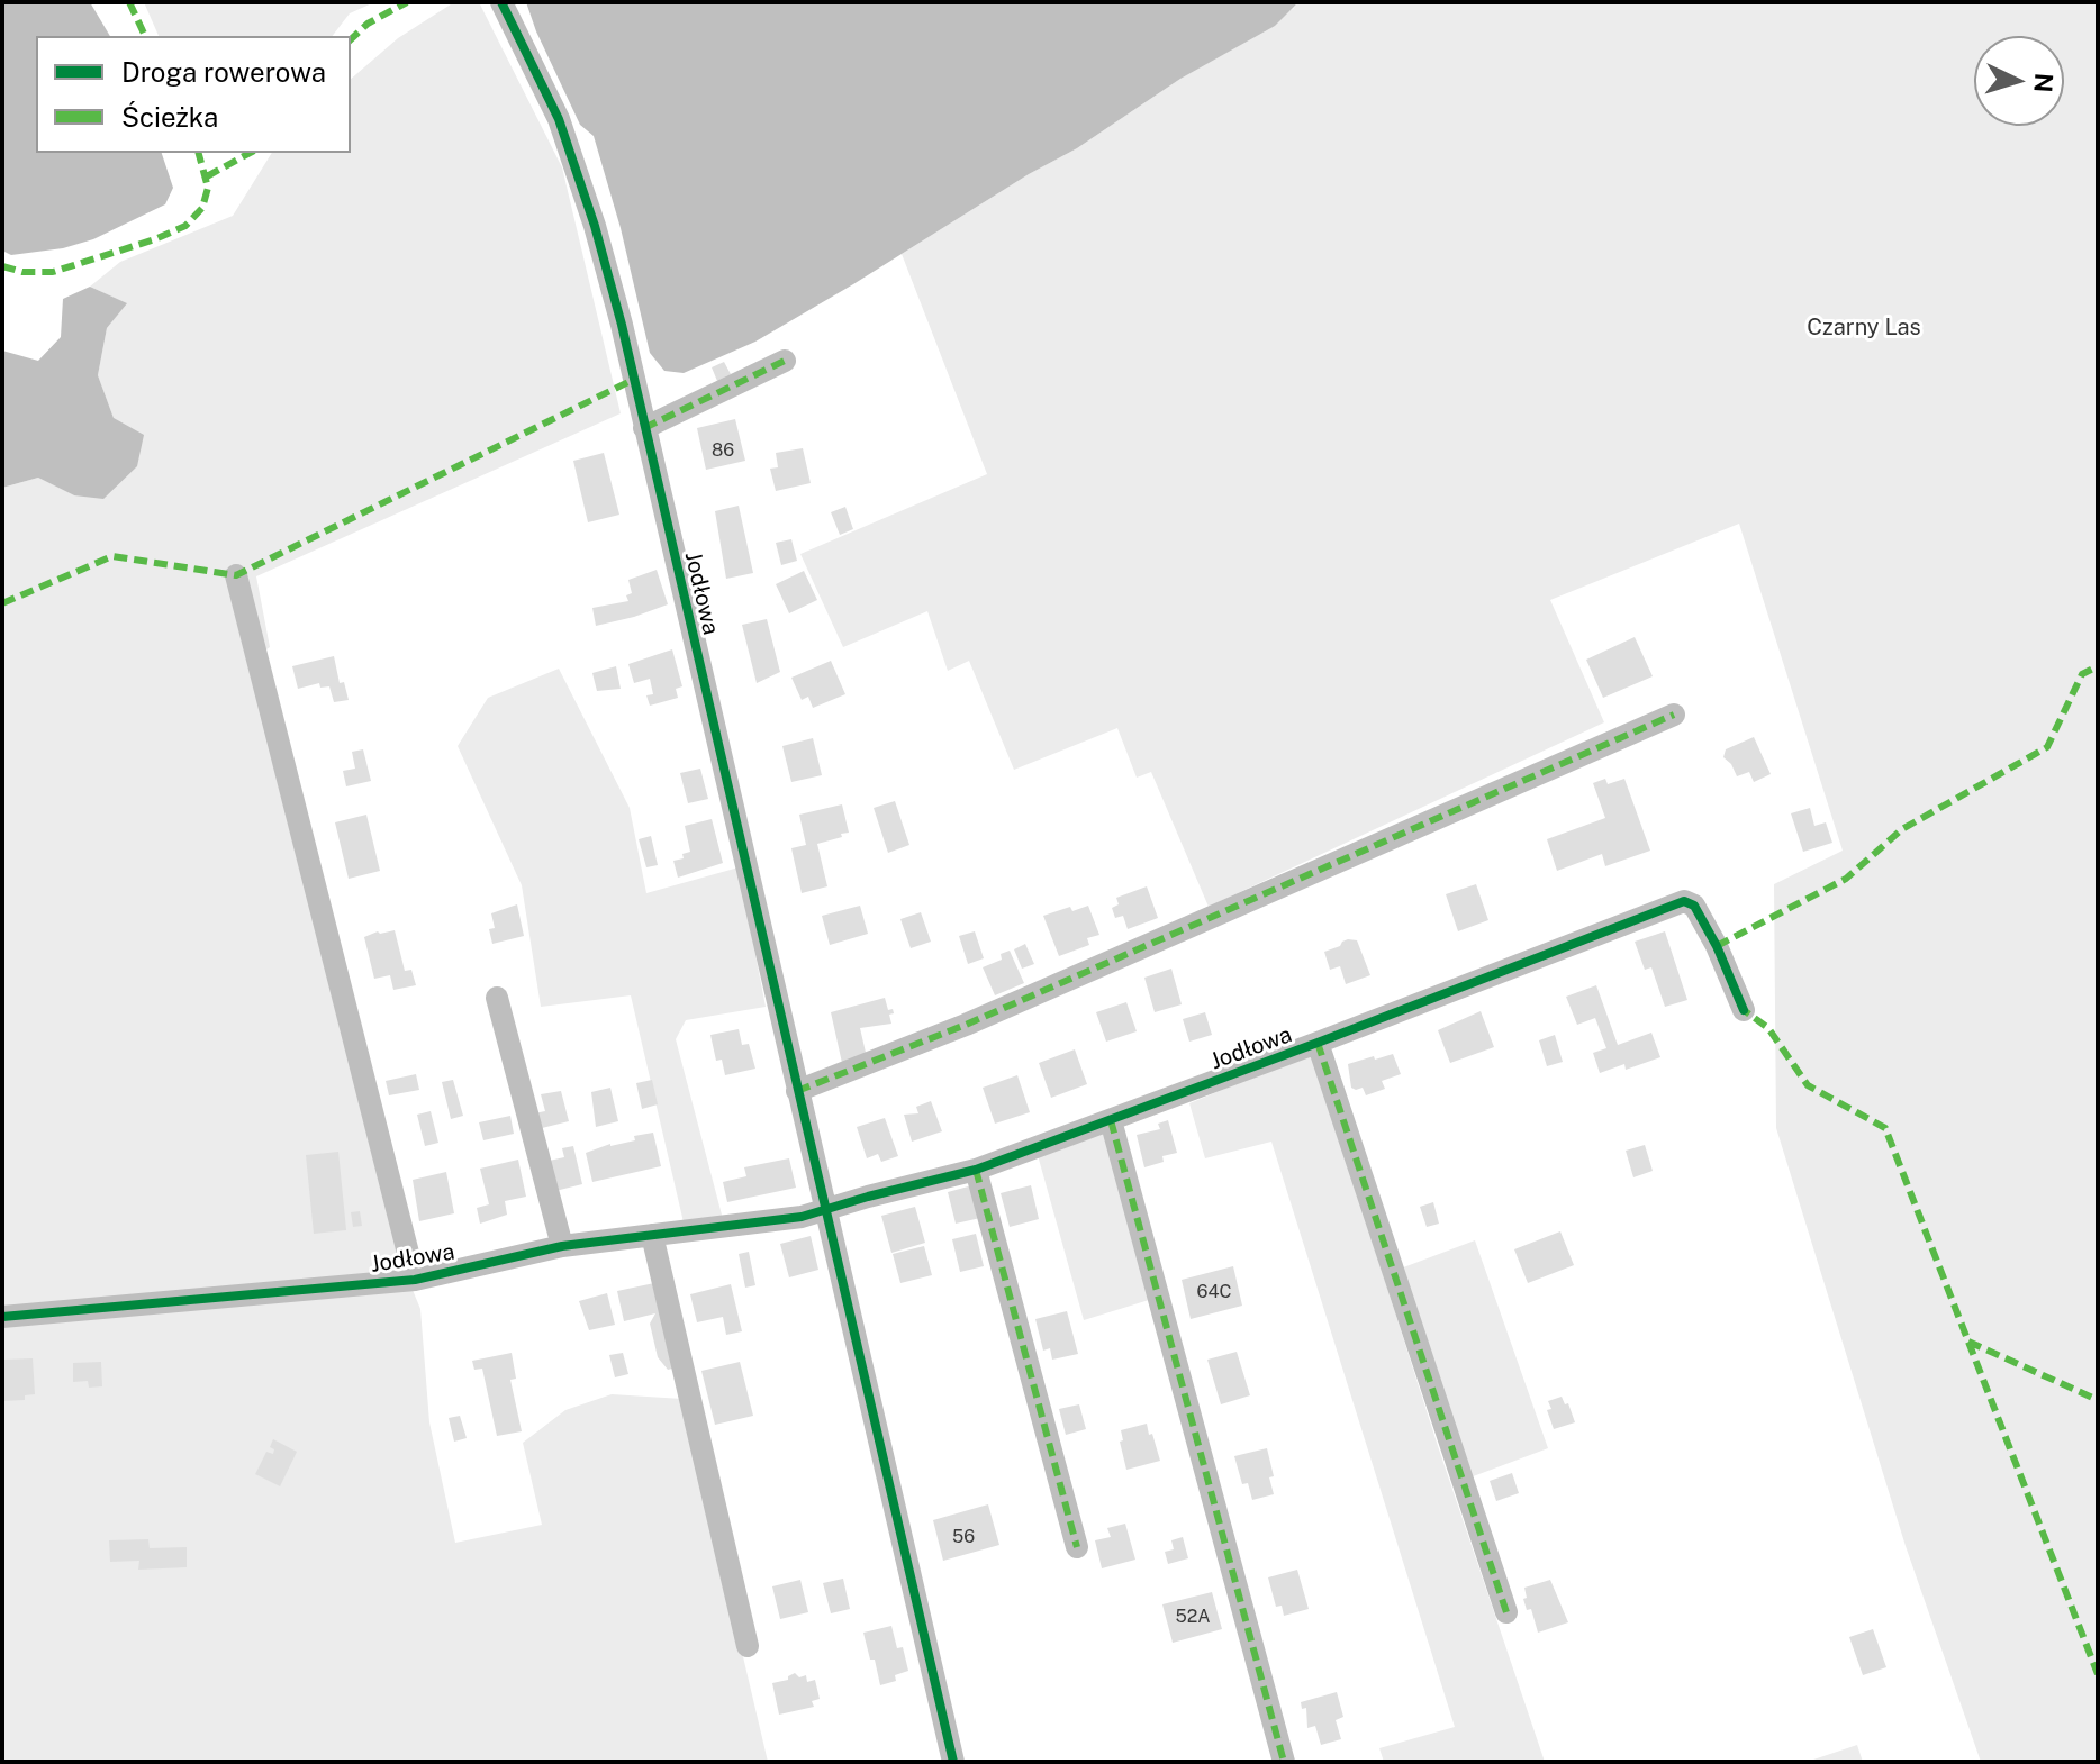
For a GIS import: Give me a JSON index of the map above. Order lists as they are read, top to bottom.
{
  "streets": {
    "street": ["Jodłowa"]
  },
  "parks": ["Czarny Las"],
  "house_numbers": [
    "86",
    "64C",
    "56",
    "52A"
  ],
  "legend": ["Droga rowerowa", "Ścieżka"],
  "north": "right"
}
